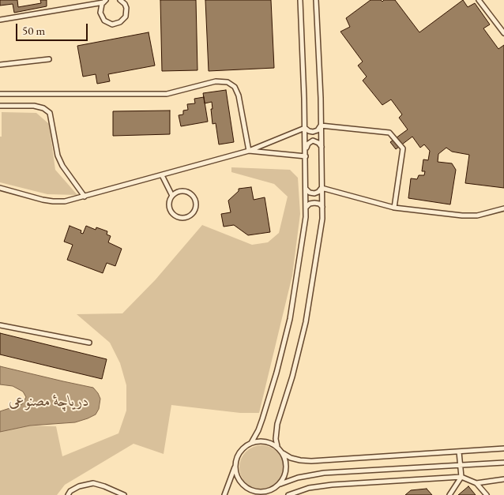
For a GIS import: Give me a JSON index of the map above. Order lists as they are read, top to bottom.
{
  "water": ["دریاچهٔ مصنوعی"],
  "scale_bar": "50 m"
}
